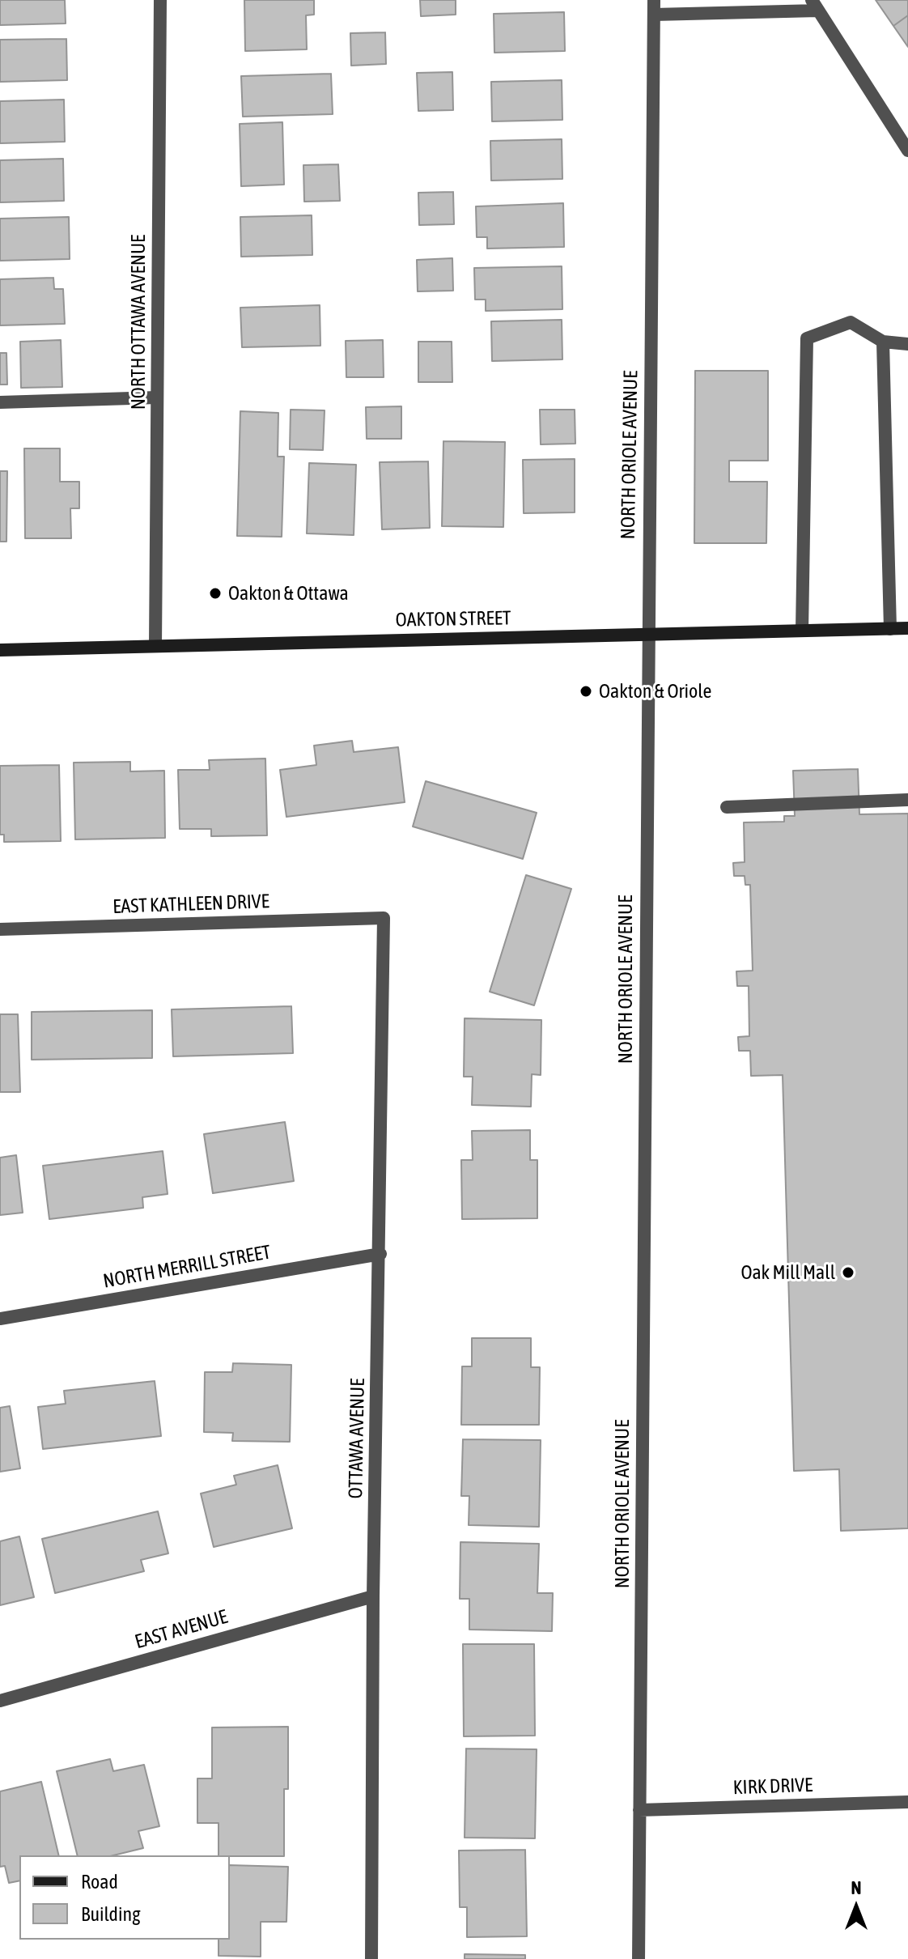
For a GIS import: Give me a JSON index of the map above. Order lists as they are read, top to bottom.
{
  "streets": {
    "main road": ["OAKTON STREET"],
    "street": [
      "NORTH OTTAWA AVENUE",
      "NORTH ORIOLE AVENUE",
      "EAST KATHLEEN DRIVE",
      "NORTH MERRILL STREET",
      "OTTAWA AVENUE",
      "EAST AVENUE",
      "KIRK DRIVE"
    ]
  },
  "crossings": [
    ["NORTH OTTAWA AVENUE", "OAKTON STREET"],
    ["NORTH ORIOLE AVENUE", "OAKTON STREET"],
    ["NORTH ORIOLE AVENUE", "KIRK DRIVE"],
    ["EAST KATHLEEN DRIVE", "OTTAWA AVENUE"],
    ["NORTH MERRILL STREET", "OTTAWA AVENUE"],
    ["OTTAWA AVENUE", "EAST AVENUE"]
  ],
  "places": ["Oakton & Ottawa", "Oakton & Oriole", "Oak Mill Mall"],
  "legend": ["Road", "Building"],
  "north": "top"
}
